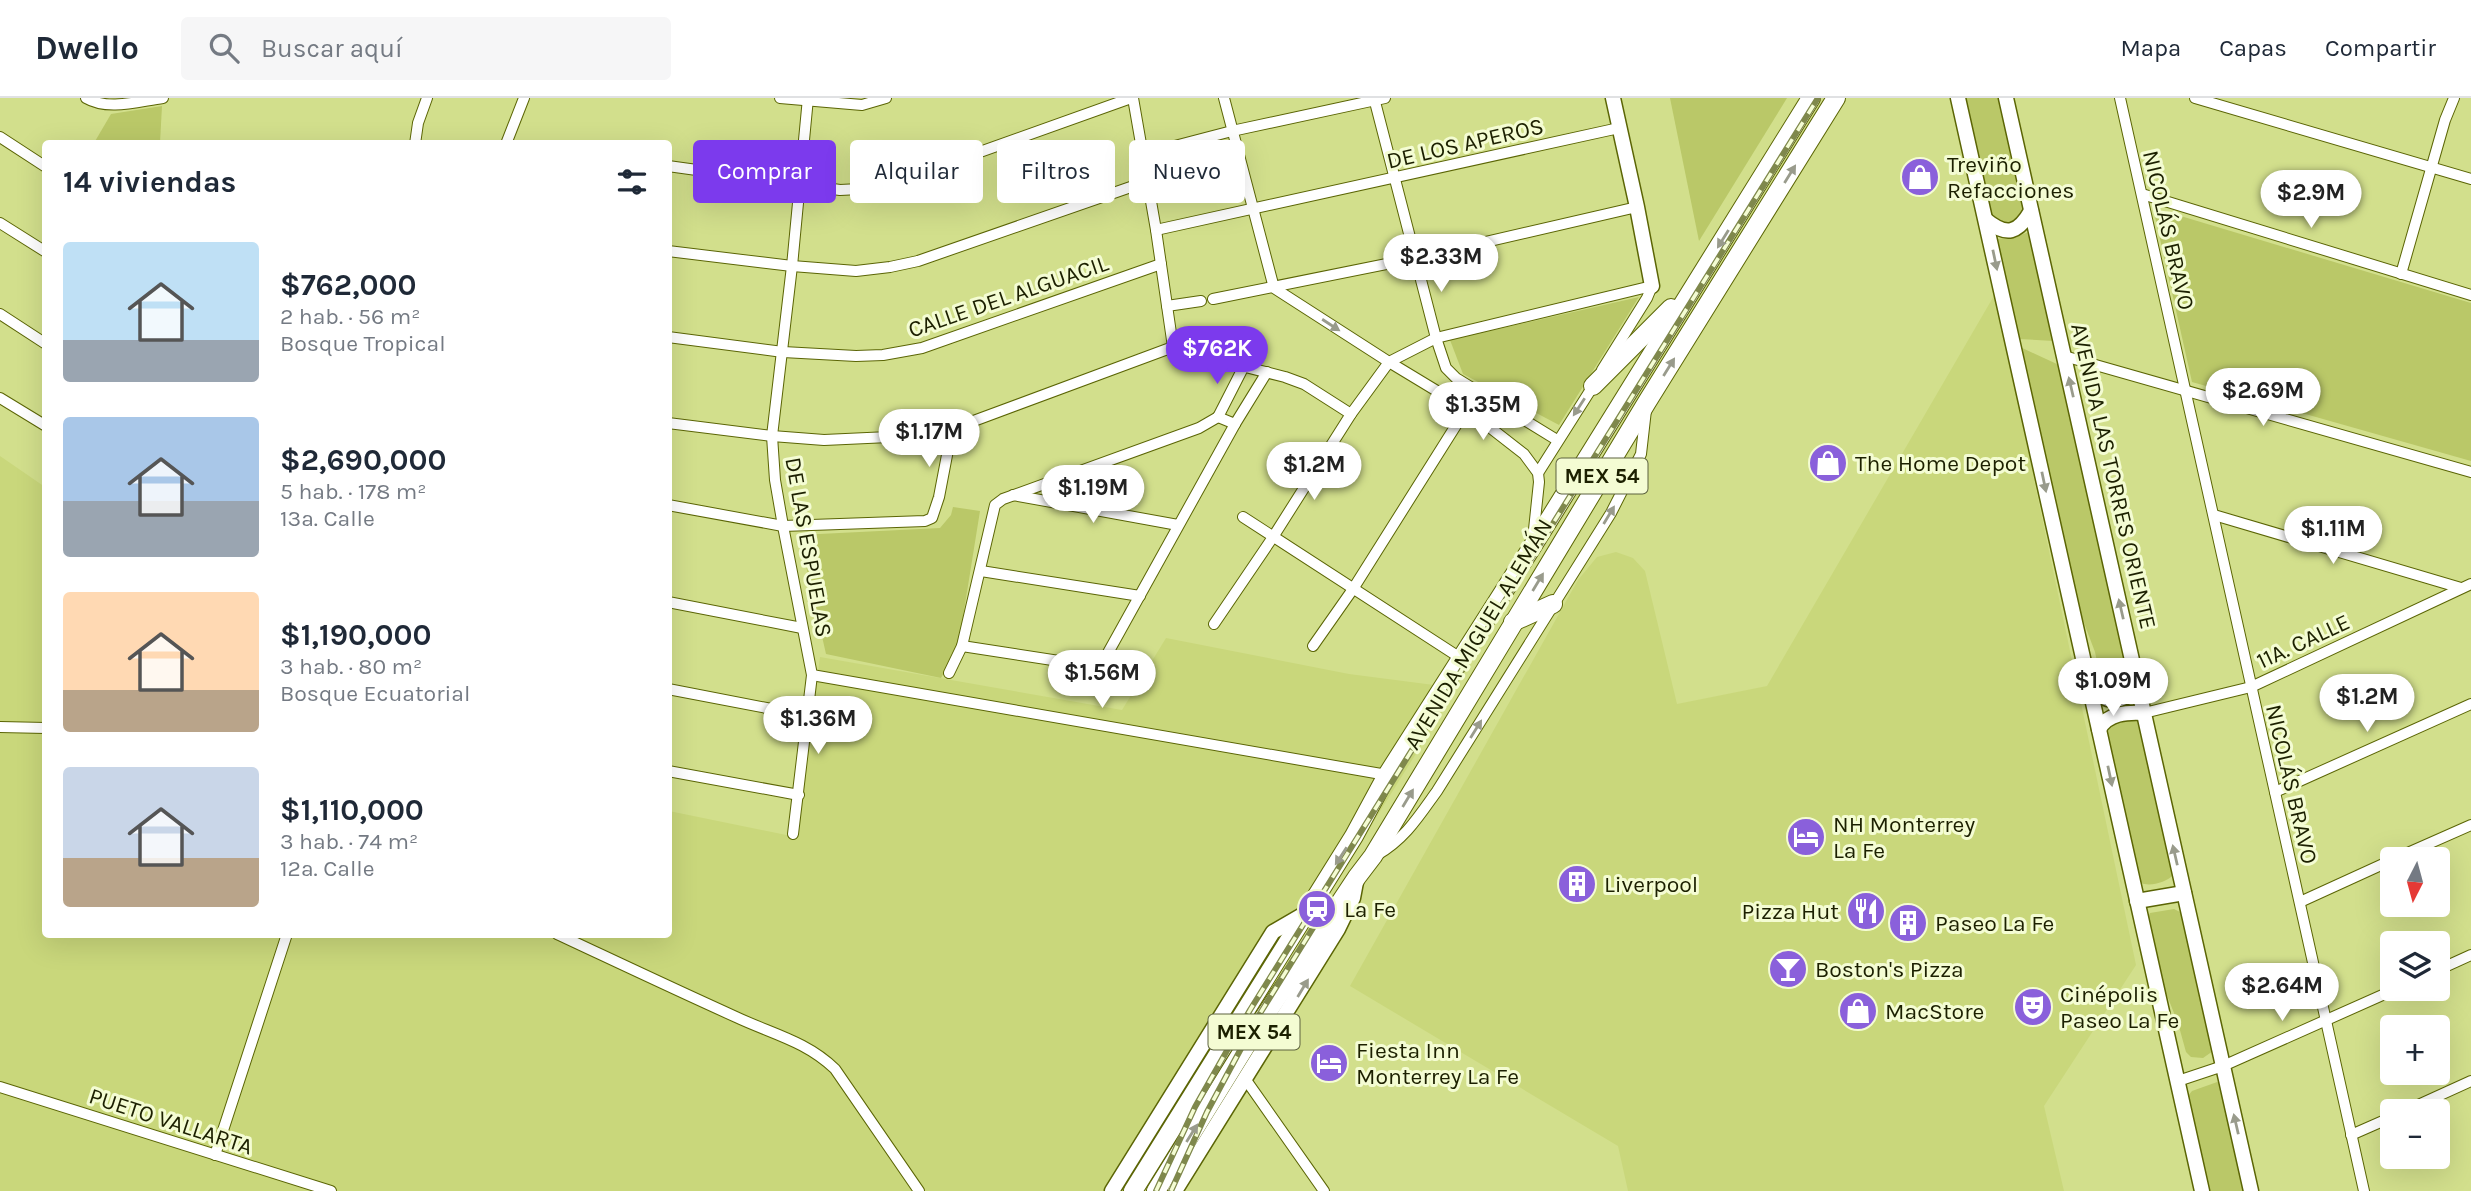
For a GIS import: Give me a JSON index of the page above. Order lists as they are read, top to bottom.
{
  "streets": {
    "highway": ["MEX 54", "AVENIDA MIGUEL ALEMÁN"],
    "street": [
      "DE LOS APEROS",
      "NICOLÁS BRAVO",
      "CALLE DEL ALGUACIL",
      "AVENIDA LAS TORRES ORIENTE",
      "DE LAS ESPUELAS",
      "11A. CALLE",
      "PUETO VALLARTA"
    ]
  },
  "crossings": [
    ["NICOLÁS BRAVO", "11A. CALLE"],
    ["CALLE DEL ALGUACIL", "DE LAS ESPUELAS"],
    ["AVENIDA LAS TORRES ORIENTE", "11A. CALLE"]
  ],
  "places": {
    "shop": ["Treviño Refacciones", "The Home Depot", "MacStore"],
    "hotel": ["NH Monterrey La Fe", "Fiesta Inn Monterrey La Fe"],
    "building": ["Liverpool", "Paseo La Fe"],
    "station": ["La Fe"],
    "restaurant": ["Pizza Hut"],
    "bar": ["Boston's Pizza"],
    "theatre": ["Cinépolis Paseo La Fe"]
  },
  "north": "bottom",
  "page": {
    "header": "Dwello",
    "search": "Buscar aquí",
    "nav": ["Mapa", "Capas", "Compartir"],
    "chip": [
      "Comprar",
      "Alquilar",
      "Filtros",
      "Nuevo"
    ],
    "heading": "14 viviendas",
    "price": [
      "$2.9M",
      "$2.33M",
      "$762K",
      "$2.69M",
      "$1.35M",
      "$1.17M",
      "$1.2M",
      "$1.19M",
      "$1.11M",
      "$1.56M",
      "$1.09M",
      "$1.2M",
      "$1.36M",
      "$2.64M"
    ],
    "list": [
      {
        "name": "$762,000",
        "note": "2 hab. · 56 m² · Bosque Tropical"
      },
      {
        "name": "$2,690,000",
        "note": "5 hab. · 178 m² · 13a. Calle"
      },
      {
        "name": "$1,190,000",
        "note": "3 hab. · 80 m² · Bosque Ecuatorial"
      },
      {
        "name": "$1,110,000",
        "note": "3 hab. · 74 m² · 12a. Calle"
      }
    ],
    "map_buttons": ["+", "−"]
  }
}
